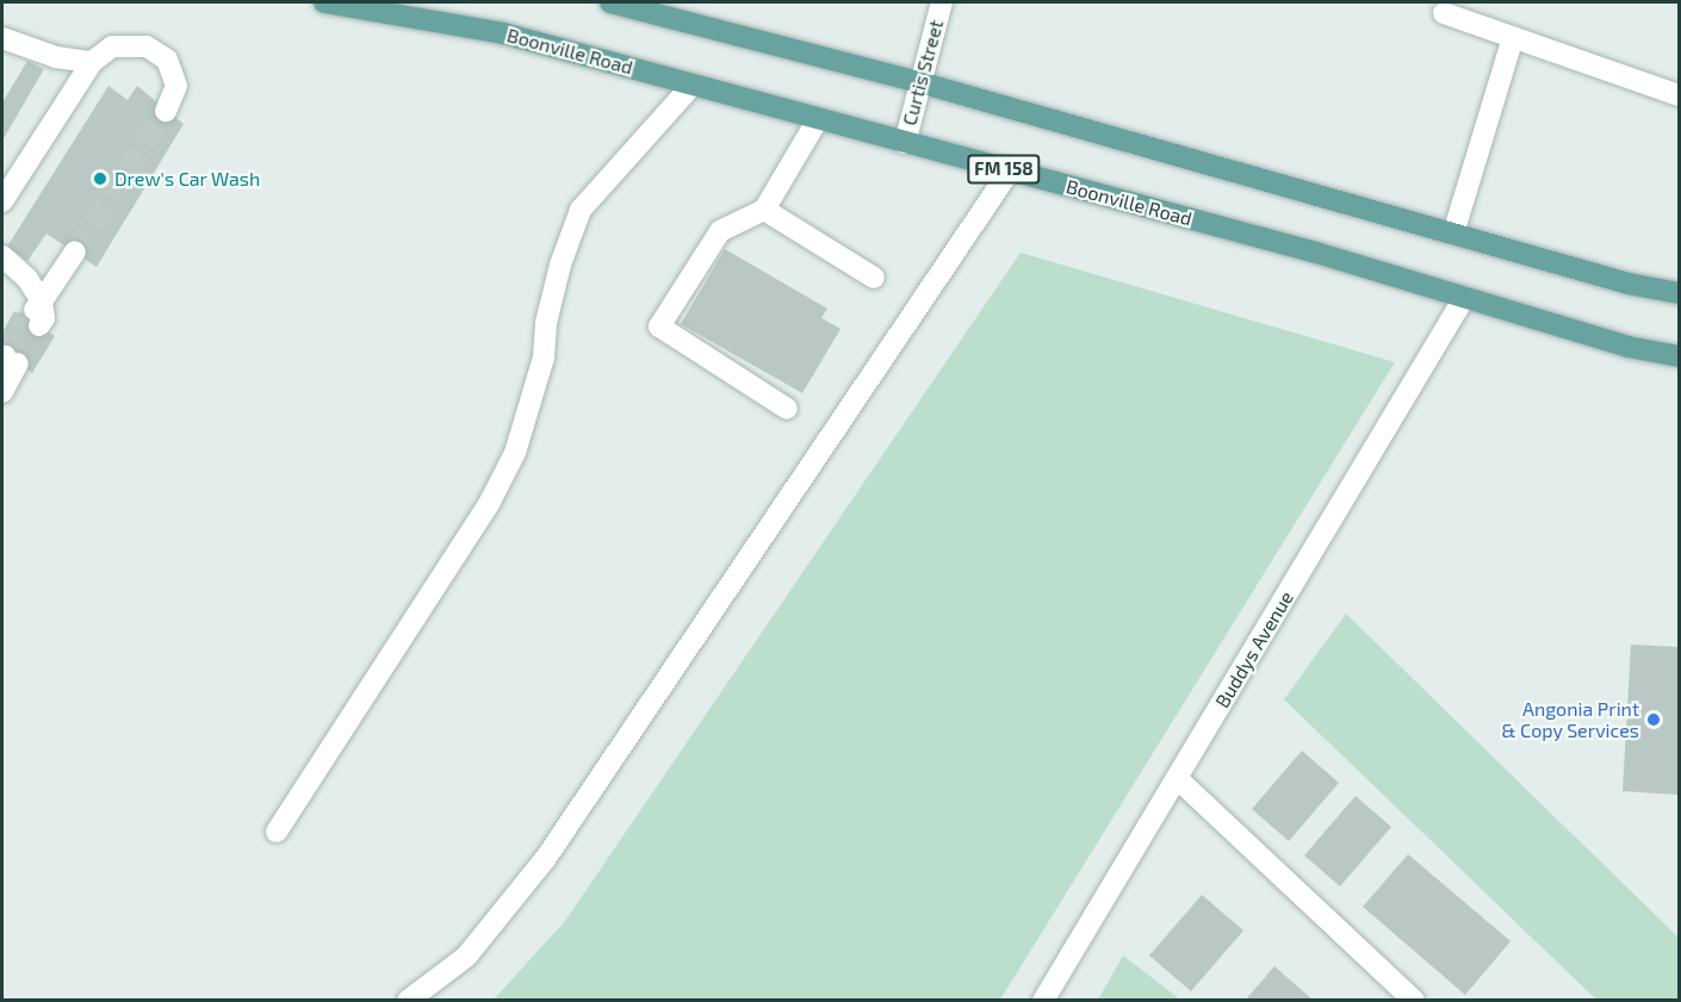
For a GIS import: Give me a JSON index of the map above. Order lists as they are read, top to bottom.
{
  "streets": {
    "main road": ["Boonville Road", "FM 158"],
    "street": ["Curtis Street", "Buddys Avenue"]
  },
  "crossings": [
    ["Boonville Road", "Curtis Street"],
    ["Boonville Road", "Buddys Avenue"]
  ],
  "places": ["Drew's Car Wash", "Angonia Print & Copy Services"]
}
